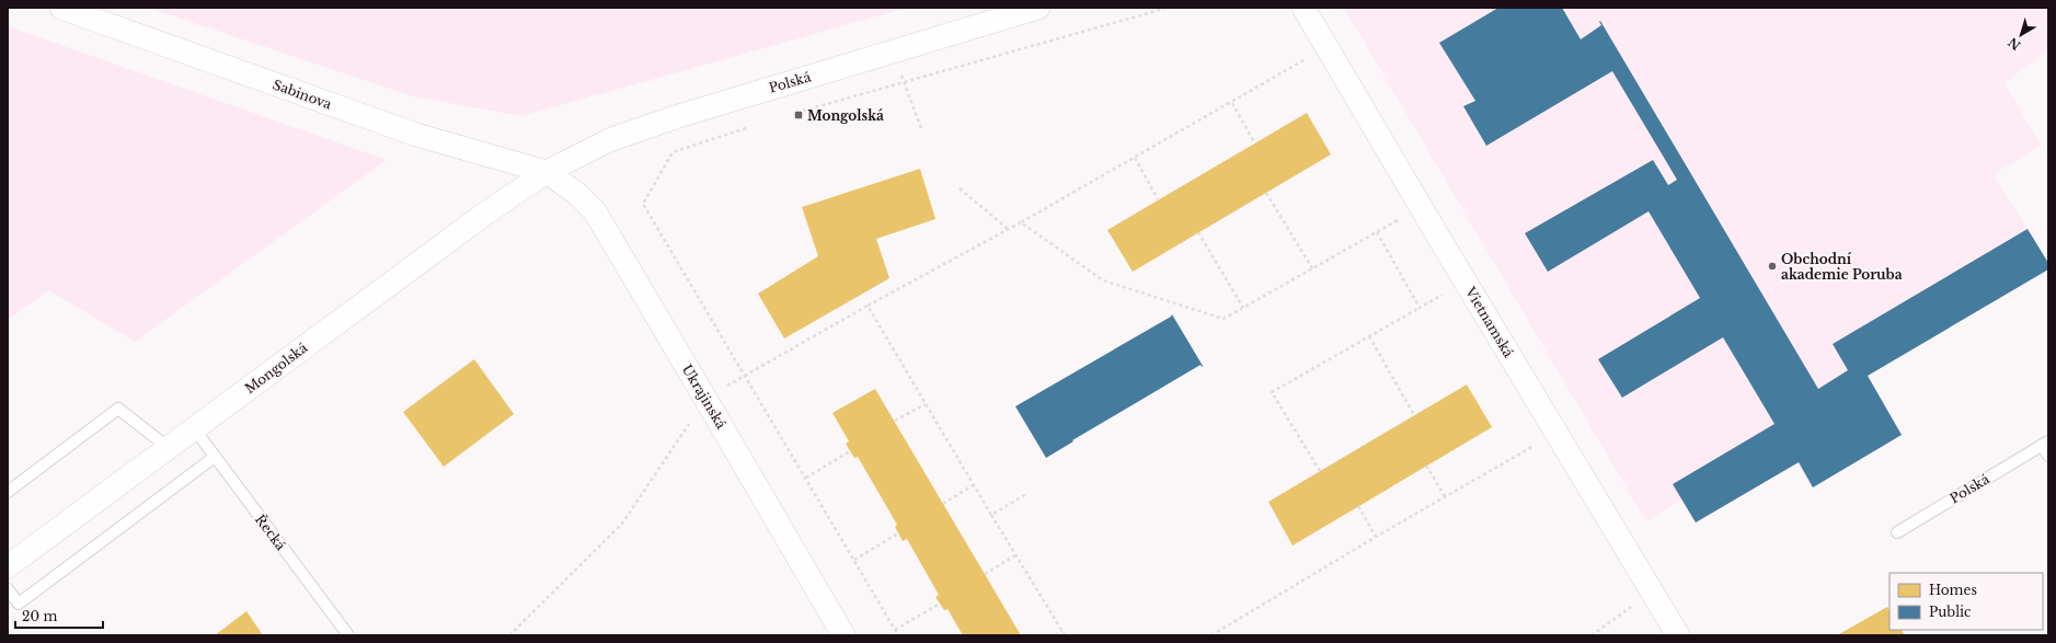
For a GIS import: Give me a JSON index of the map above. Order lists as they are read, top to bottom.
{
  "streets": {
    "street": [
      "Polská",
      "Sabinova",
      "Vietnamská",
      "Mongolská",
      "Ukrajinská"
    ],
    "lane": ["Řecká"]
  },
  "crossings": [
    ["Polská", "Sabinova"],
    ["Polská", "Mongolská"],
    ["Polská", "Ukrajinská"],
    ["Sabinova", "Mongolská"],
    ["Sabinova", "Ukrajinská"],
    ["Mongolská", "Ukrajinská"],
    ["Mongolská", "Řecká"]
  ],
  "places": {
    "transit": ["Mongolská"],
    "other": ["Obchodní akademie Poruba"]
  },
  "legend": ["Homes", "Public"],
  "scale_bar": "20 m",
  "north": "bottom left"
}
